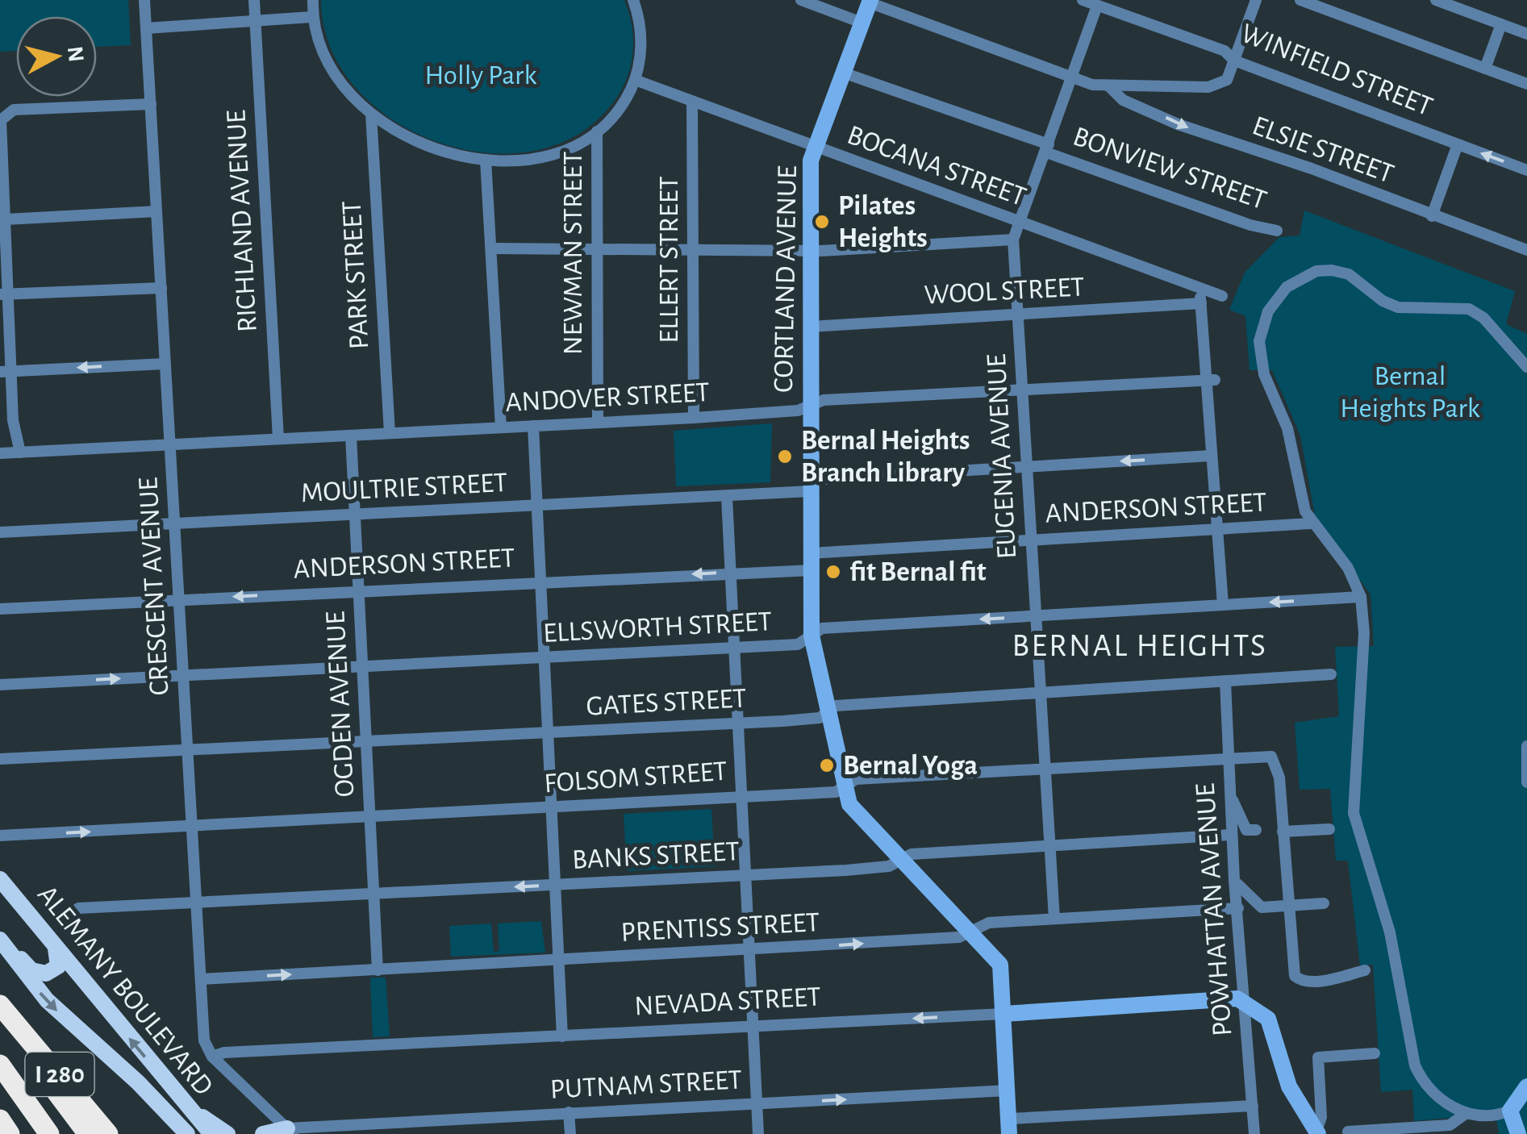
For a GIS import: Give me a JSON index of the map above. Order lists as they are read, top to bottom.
{
  "streets": {
    "highway": ["I 280"],
    "main road": ["ALEMANY BOULEVARD"],
    "street": [
      "WINFIELD STREET",
      "ELSIE STREET",
      "BOCANA STREET",
      "BONVIEW STREET",
      "RICHLAND AVENUE",
      "NEWMAN STREET",
      "ELLERT STREET",
      "PARK STREET",
      "CORTLAND AVENUE",
      "WOOL STREET",
      "ANDOVER STREET",
      "EUGENIA AVENUE",
      "MOULTRIE STREET",
      "ANDERSON STREET",
      "CRESCENT AVENUE",
      "ELLSWORTH STREET",
      "GATES STREET",
      "OGDEN AVENUE",
      "FOLSOM STREET",
      "BANKS STREET",
      "POWHATTAN AVENUE",
      "PRENTISS STREET",
      "NEVADA STREET",
      "PUTNAM STREET"
    ]
  },
  "crossings": [
    ["WINFIELD STREET", "EUGENIA AVENUE"],
    ["BOCANA STREET", "ELLERT STREET"],
    ["BOCANA STREET", "CORTLAND AVENUE"],
    ["BOCANA STREET", "EUGENIA AVENUE"],
    ["BONVIEW STREET", "CORTLAND AVENUE"],
    ["BONVIEW STREET", "EUGENIA AVENUE"],
    ["RICHLAND AVENUE", "ANDOVER STREET"],
    ["NEWMAN STREET", "ANDOVER STREET"],
    ["ELLERT STREET", "ANDOVER STREET"],
    ["PARK STREET", "ANDOVER STREET"],
    ["CORTLAND AVENUE", "WOOL STREET"],
    ["CORTLAND AVENUE", "ANDOVER STREET"],
    ["CORTLAND AVENUE", "MOULTRIE STREET"],
    ["CORTLAND AVENUE", "ANDERSON STREET"],
    ["CORTLAND AVENUE", "ELLSWORTH STREET"],
    ["CORTLAND AVENUE", "GATES STREET"],
    ["CORTLAND AVENUE", "FOLSOM STREET"],
    ["CORTLAND AVENUE", "BANKS STREET"],
    ["CORTLAND AVENUE", "PRENTISS STREET"],
    ["CORTLAND AVENUE", "NEVADA STREET"],
    ["CORTLAND AVENUE", "PUTNAM STREET"],
    ["WOOL STREET", "EUGENIA AVENUE"],
    ["ANDOVER STREET", "EUGENIA AVENUE"],
    ["ANDOVER STREET", "CRESCENT AVENUE"],
    ["ANDOVER STREET", "OGDEN AVENUE"],
    ["EUGENIA AVENUE", "MOULTRIE STREET"],
    ["EUGENIA AVENUE", "ANDERSON STREET"],
    ["EUGENIA AVENUE", "ELLSWORTH STREET"],
    ["EUGENIA AVENUE", "GATES STREET"],
    ["EUGENIA AVENUE", "FOLSOM STREET"],
    ["EUGENIA AVENUE", "BANKS STREET"],
    ["EUGENIA AVENUE", "PRENTISS STREET"],
    ["MOULTRIE STREET", "CRESCENT AVENUE"],
    ["MOULTRIE STREET", "OGDEN AVENUE"],
    ["ANDERSON STREET", "CRESCENT AVENUE"],
    ["ANDERSON STREET", "OGDEN AVENUE"],
    ["CRESCENT AVENUE", "ELLSWORTH STREET"],
    ["CRESCENT AVENUE", "GATES STREET"],
    ["CRESCENT AVENUE", "FOLSOM STREET"],
    ["CRESCENT AVENUE", "BANKS STREET"],
    ["CRESCENT AVENUE", "PRENTISS STREET"],
    ["CRESCENT AVENUE", "NEVADA STREET"],
    ["ELLSWORTH STREET", "OGDEN AVENUE"],
    ["GATES STREET", "OGDEN AVENUE"],
    ["GATES STREET", "POWHATTAN AVENUE"],
    ["OGDEN AVENUE", "FOLSOM STREET"],
    ["OGDEN AVENUE", "BANKS STREET"],
    ["OGDEN AVENUE", "PRENTISS STREET"],
    ["FOLSOM STREET", "POWHATTAN AVENUE"],
    ["BANKS STREET", "POWHATTAN AVENUE"],
    ["POWHATTAN AVENUE", "PRENTISS STREET"],
    ["POWHATTAN AVENUE", "NEVADA STREET"]
  ],
  "one_way": ["ELSIE STREET", "PRENTISS STREET"],
  "districts": ["BERNAL HEIGHTS"],
  "parks": ["Holly Park", "Bernal Heights Park"],
  "places": [
    "Pilates Heights",
    "Bernal Heights Branch Library",
    "fit Bernal fit",
    "Bernal Yoga"
  ],
  "north": "right"
}
